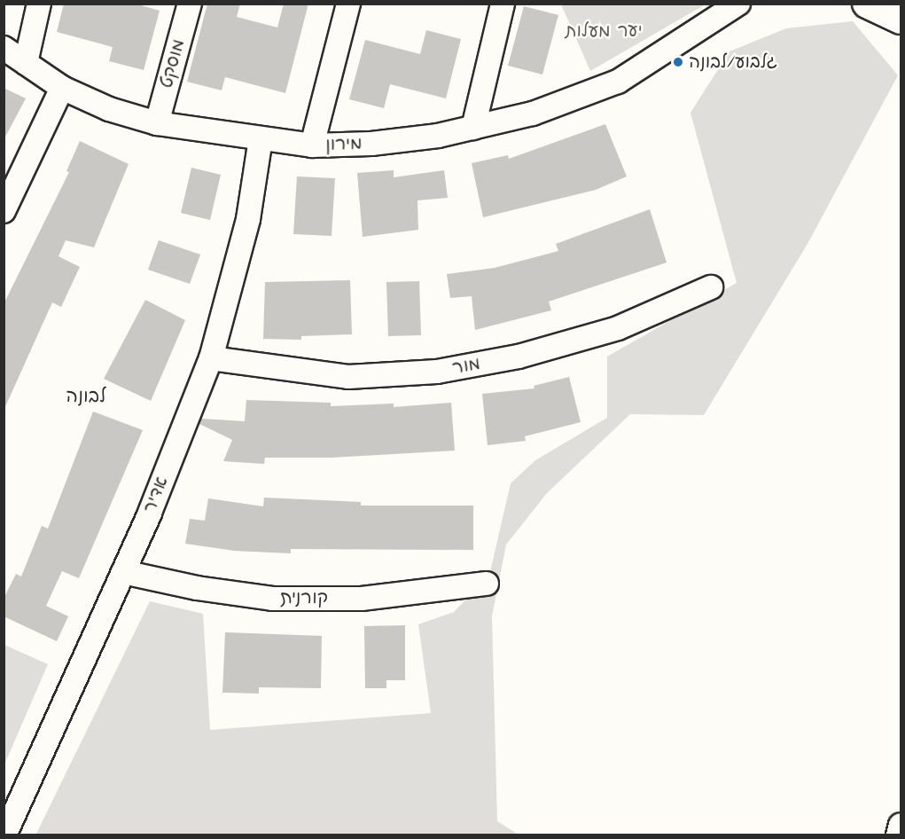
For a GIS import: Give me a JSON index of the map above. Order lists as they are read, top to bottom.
{
  "streets": {
    "street": [
      "מוסקט",
      "מירון",
      "מור",
      "אדיר",
      "קורנית"
    ]
  },
  "crossings": [
    ["מוסקט", "מירון"],
    ["מירון", "אדיר"],
    ["מור", "אדיר"],
    ["אדיר", "קורנית"]
  ],
  "districts": ["לבונה"],
  "parks": ["יער מעלות"],
  "places": ["גלבוע/לבונה"]
}
